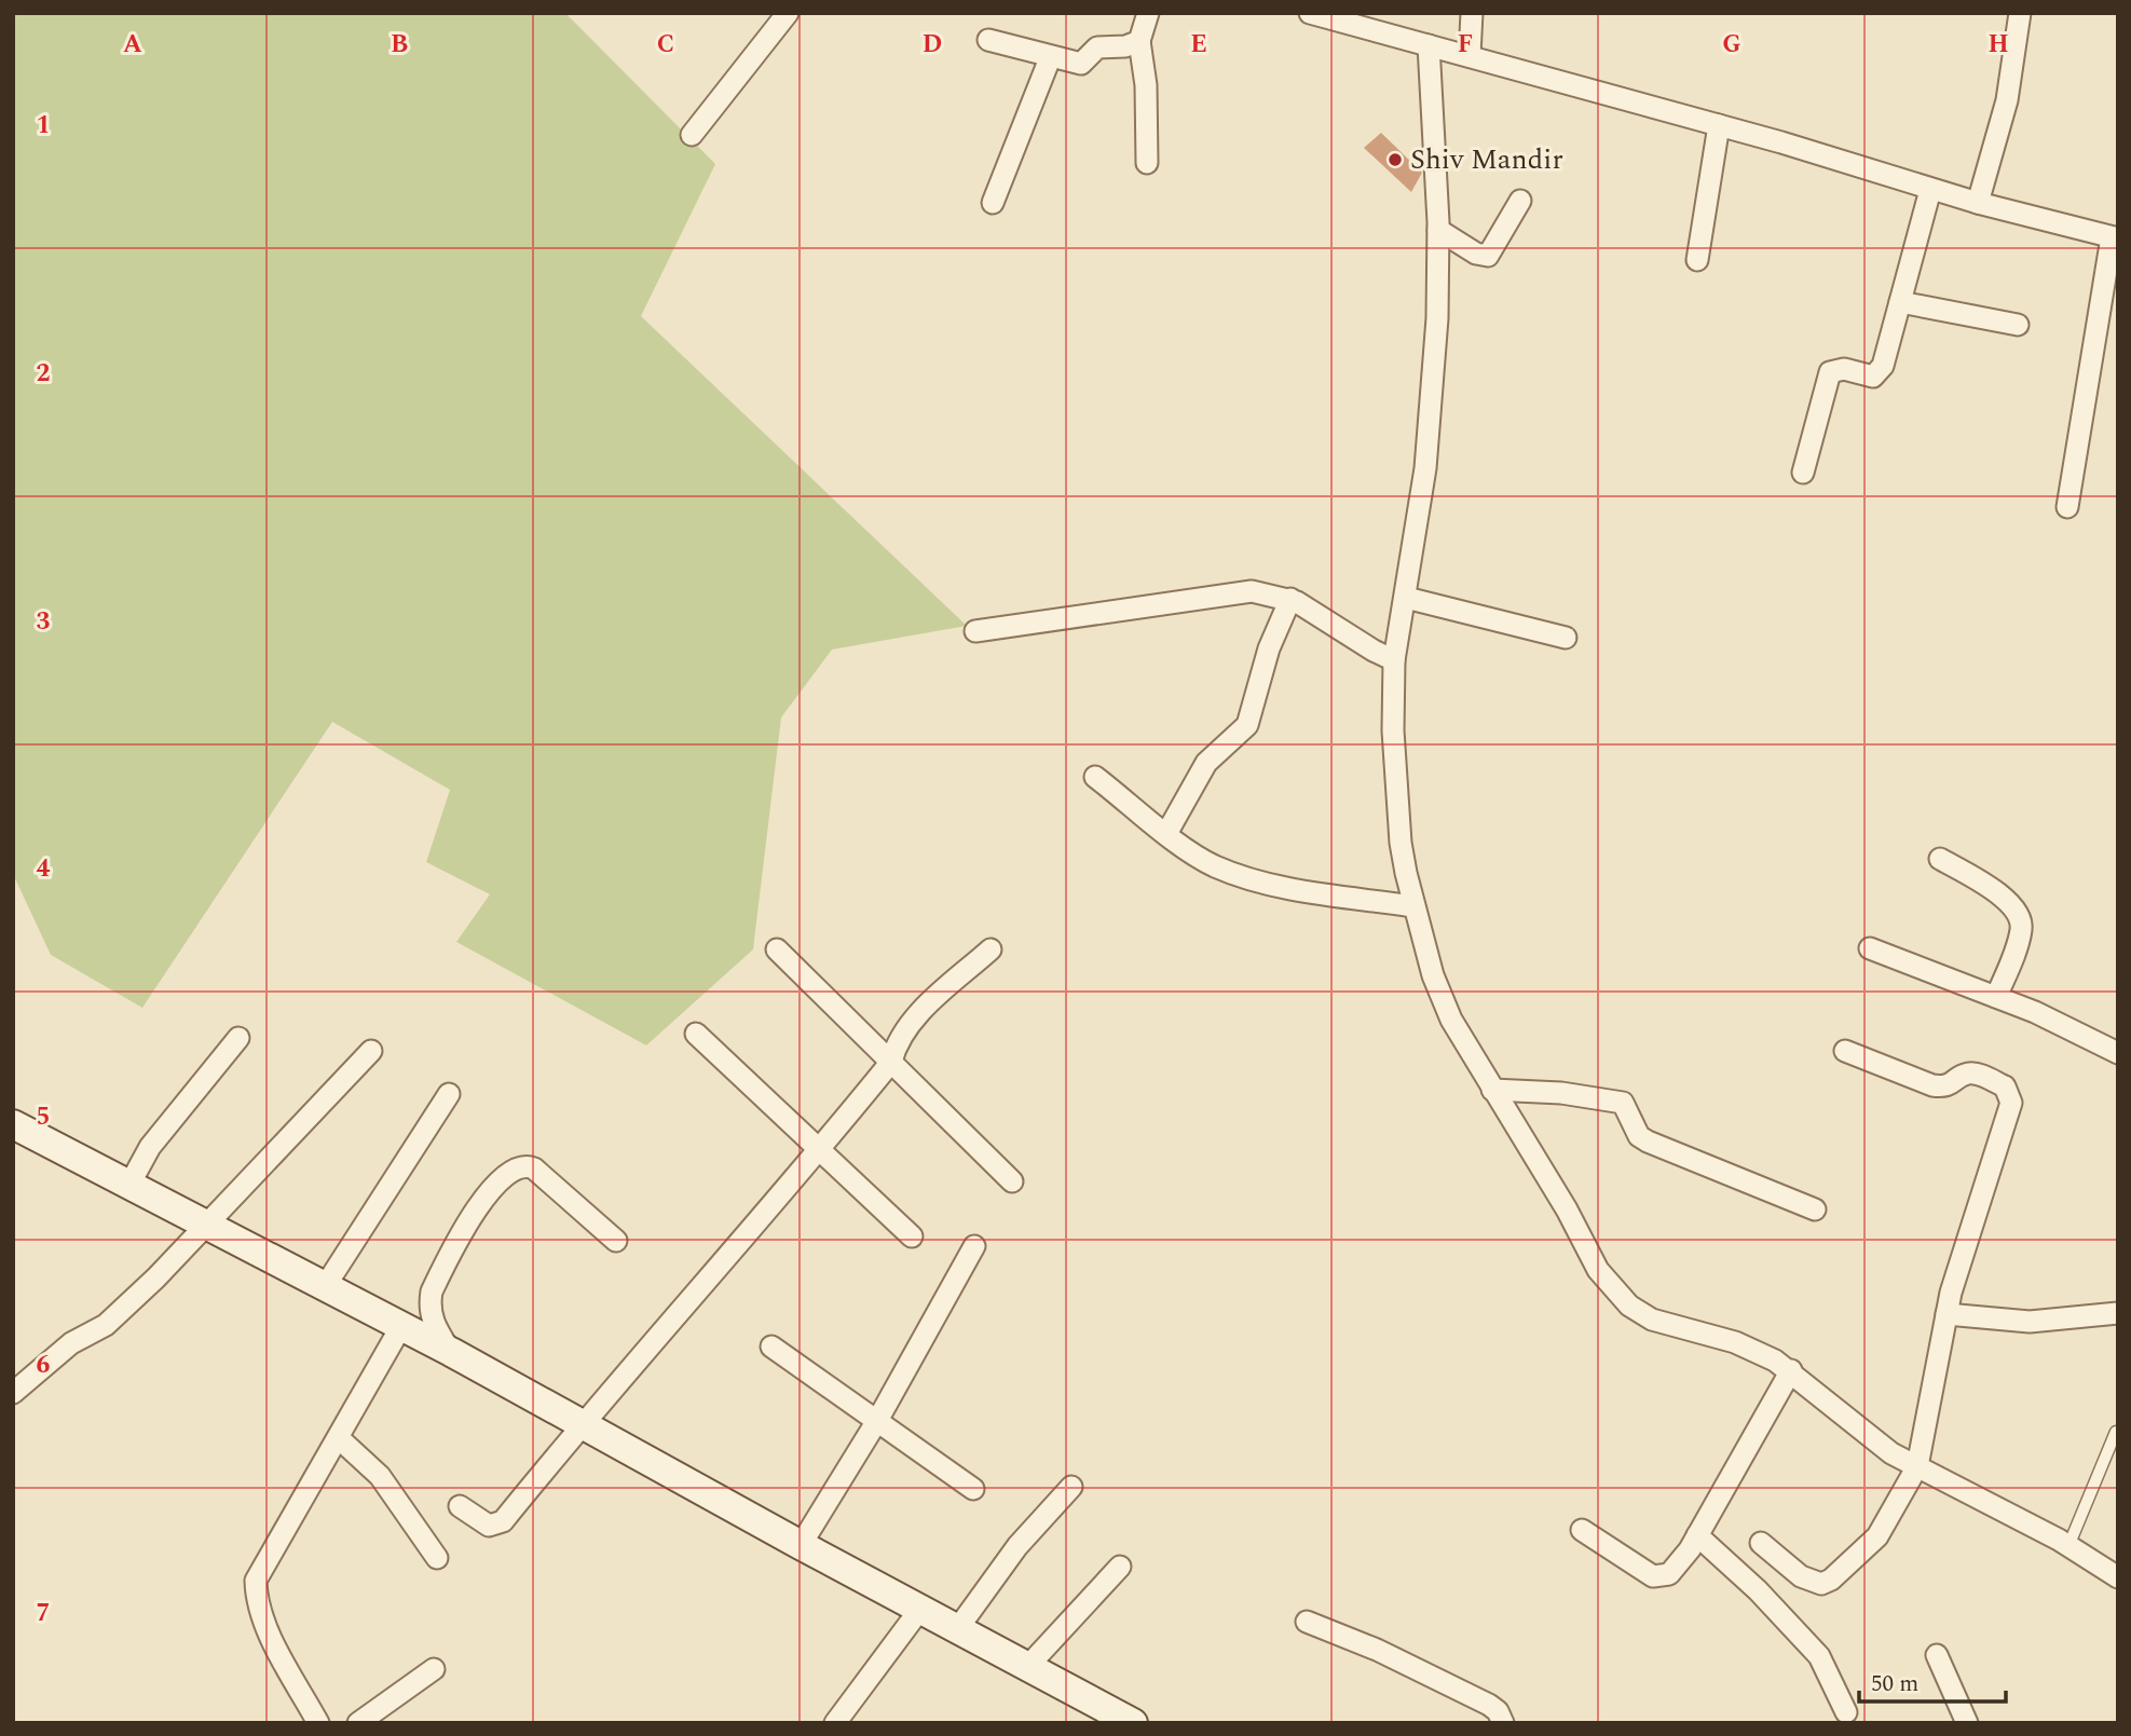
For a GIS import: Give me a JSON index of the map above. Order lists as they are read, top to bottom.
{
  "places": ["Shiv Mandir"],
  "scale_bar": "50 m",
  "grid": {
    "columns": [
      "A",
      "B",
      "C",
      "D",
      "E",
      "F",
      "G",
      "H"
    ],
    "rows": [
      "1",
      "2",
      "3",
      "4",
      "5",
      "6",
      "7"
    ]
  }
}
